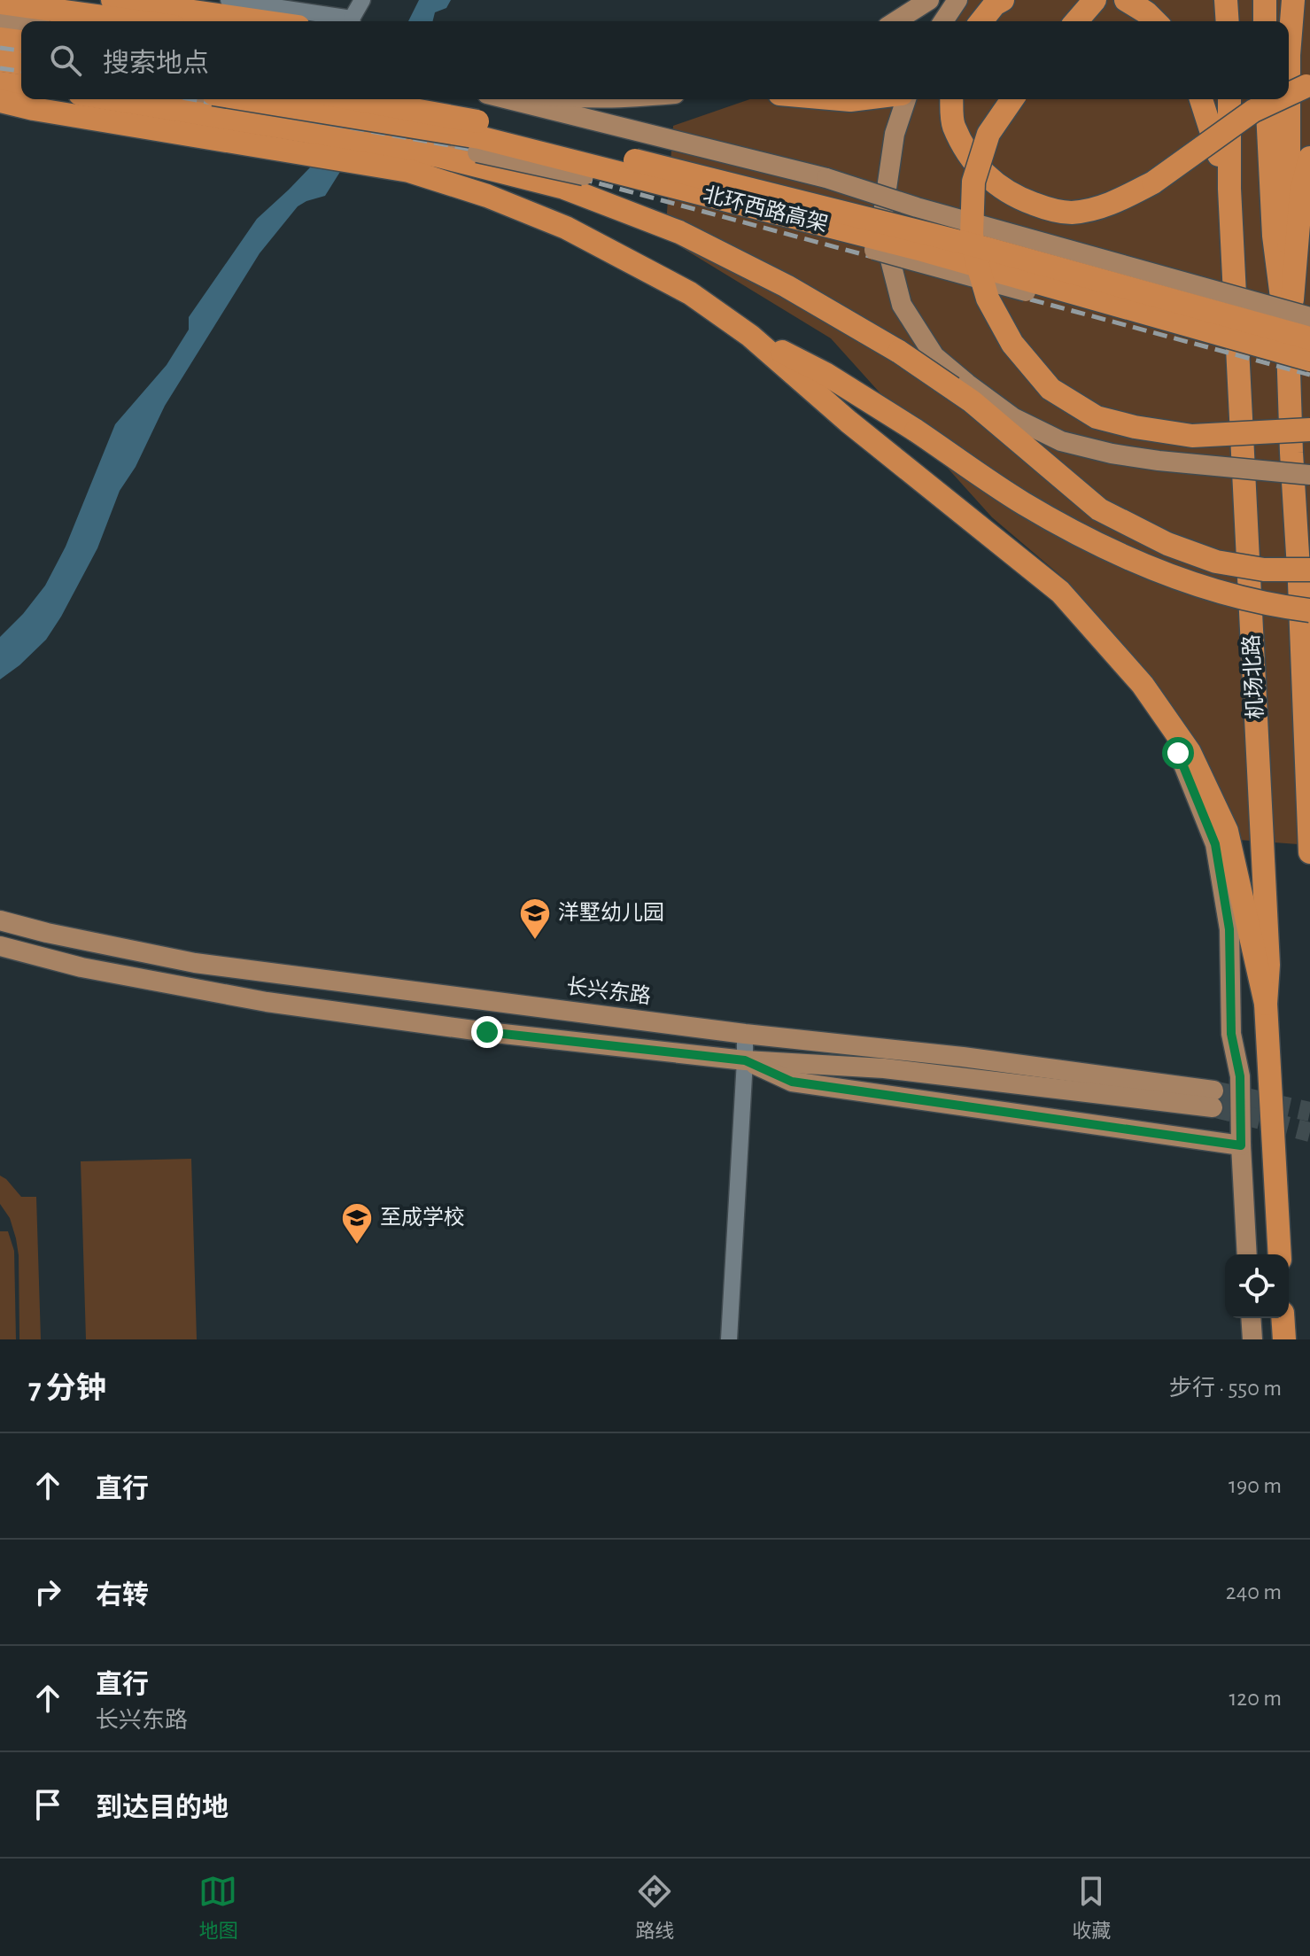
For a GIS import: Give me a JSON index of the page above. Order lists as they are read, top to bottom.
{
  "streets": {
    "highway": ["北环西路高架", "机场北路"],
    "main road": ["长兴东路"]
  },
  "places": {
    "school or university": ["洋墅幼儿园", "至成学校"]
  },
  "page": {
    "search": "搜索地点",
    "heading": ["7 分钟", "步行 · 550 m"],
    "list": [
      ["直行", "190 m"],
      ["右转", "240 m"],
      ["直行", "长兴东路", "120 m"],
      "到达目的地"
    ],
    "nav": ["地图", "路线", "收藏"]
  }
}
